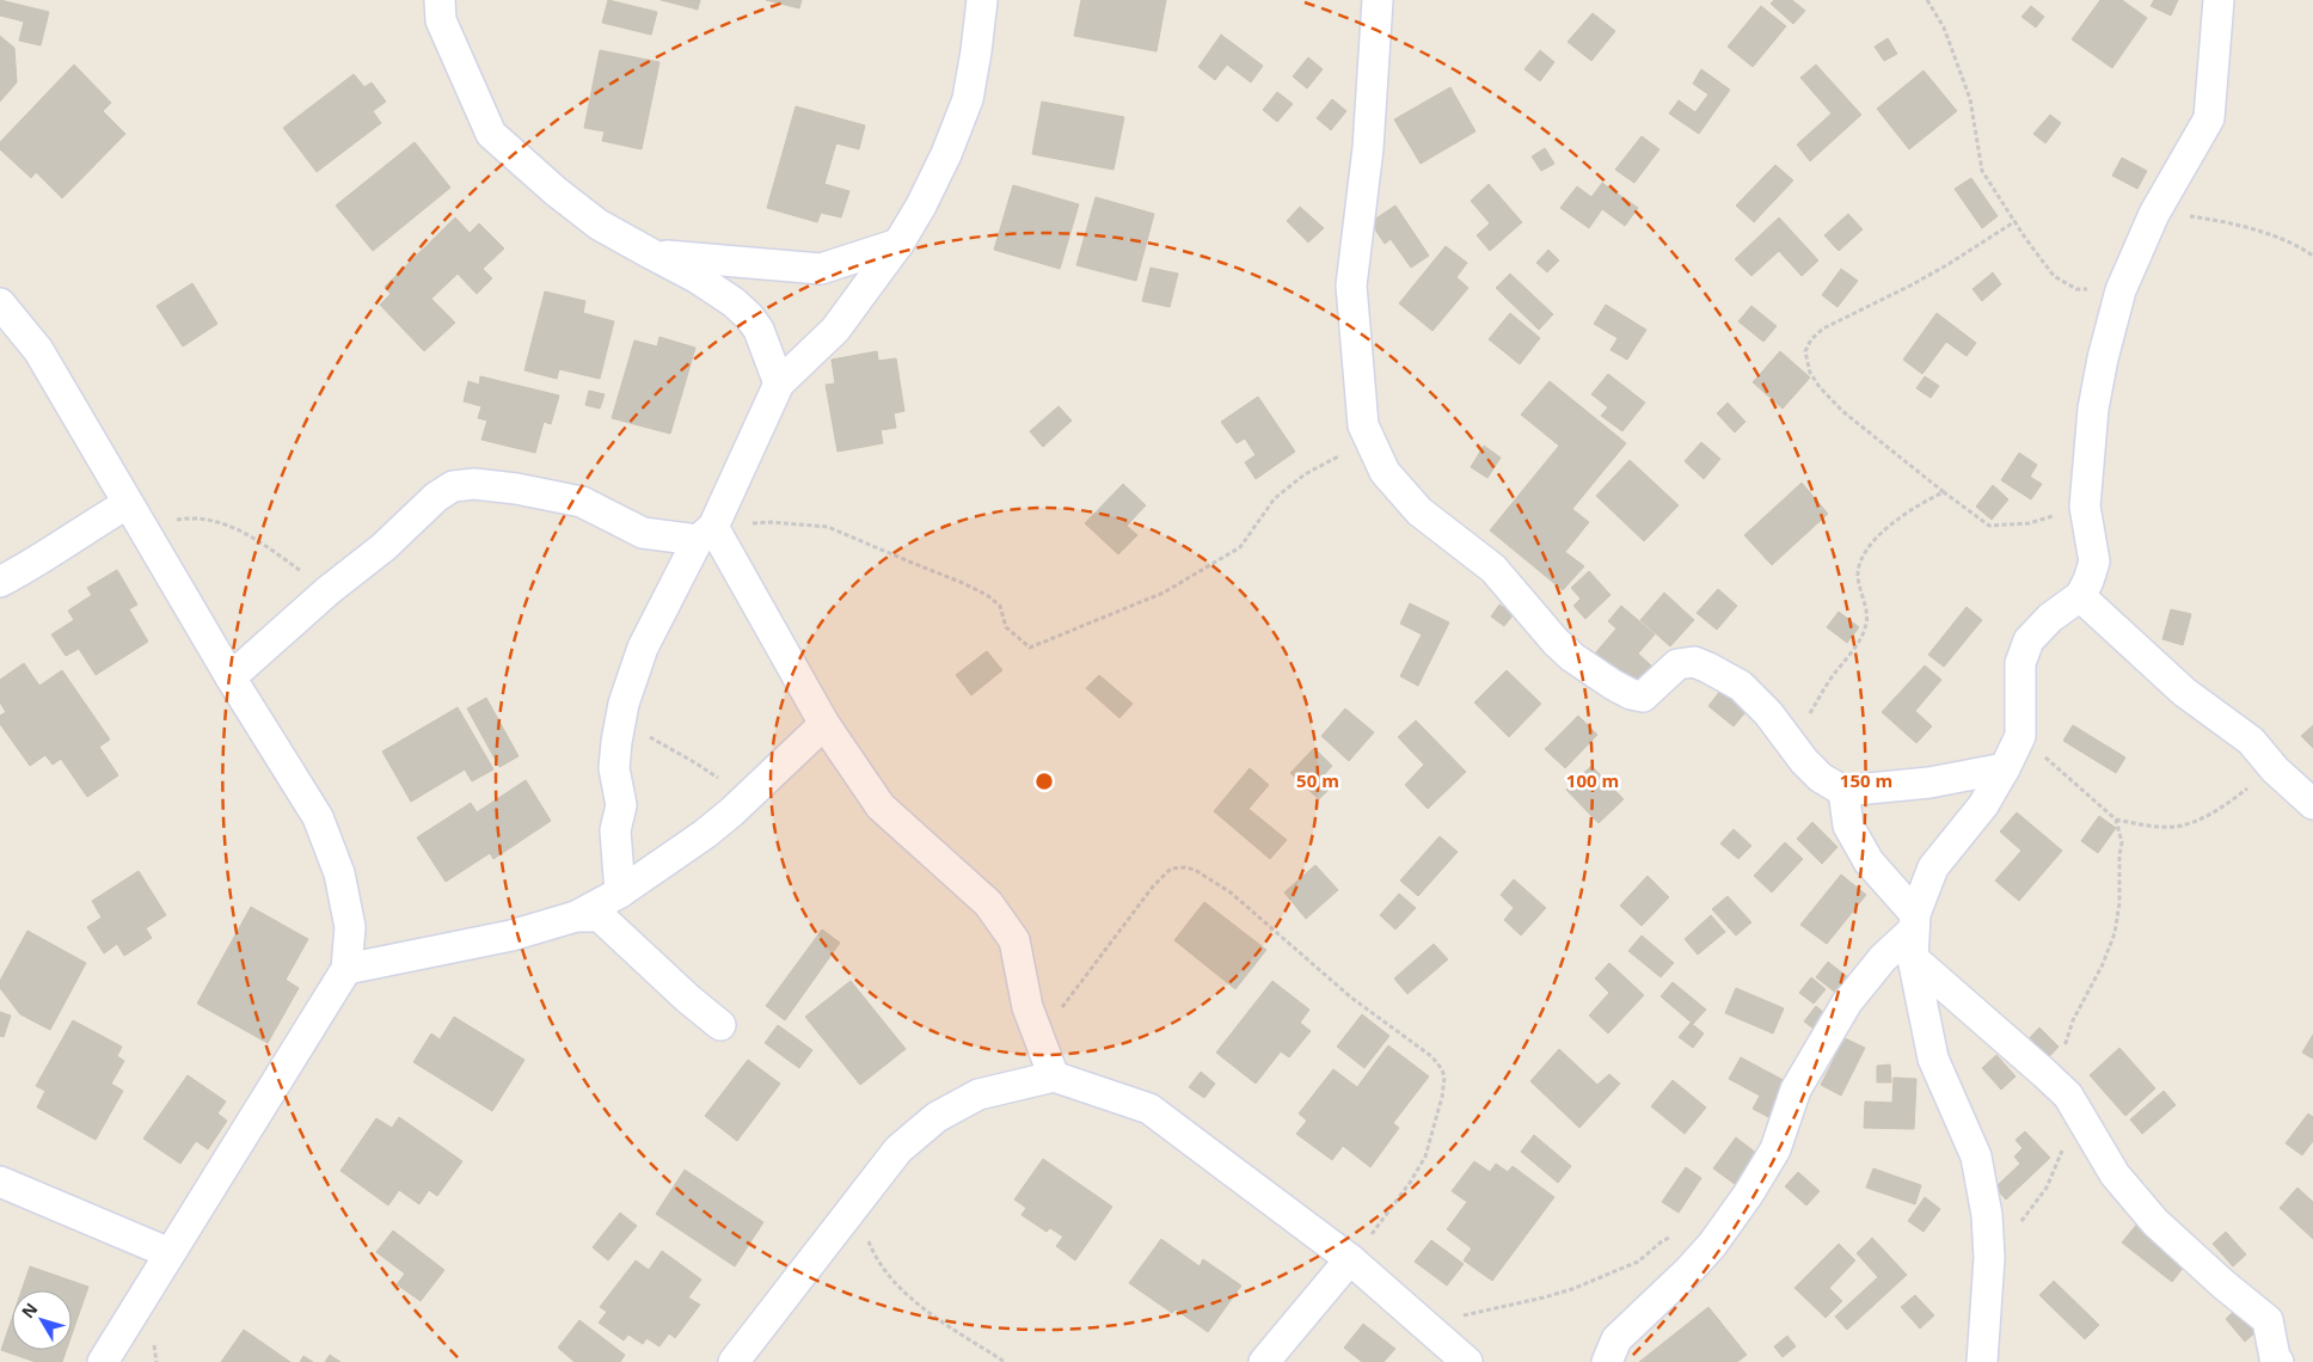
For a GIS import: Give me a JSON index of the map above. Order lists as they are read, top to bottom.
{
  "north": "top left",
  "rings": ["50 m", "100 m", "150 m"]
}
